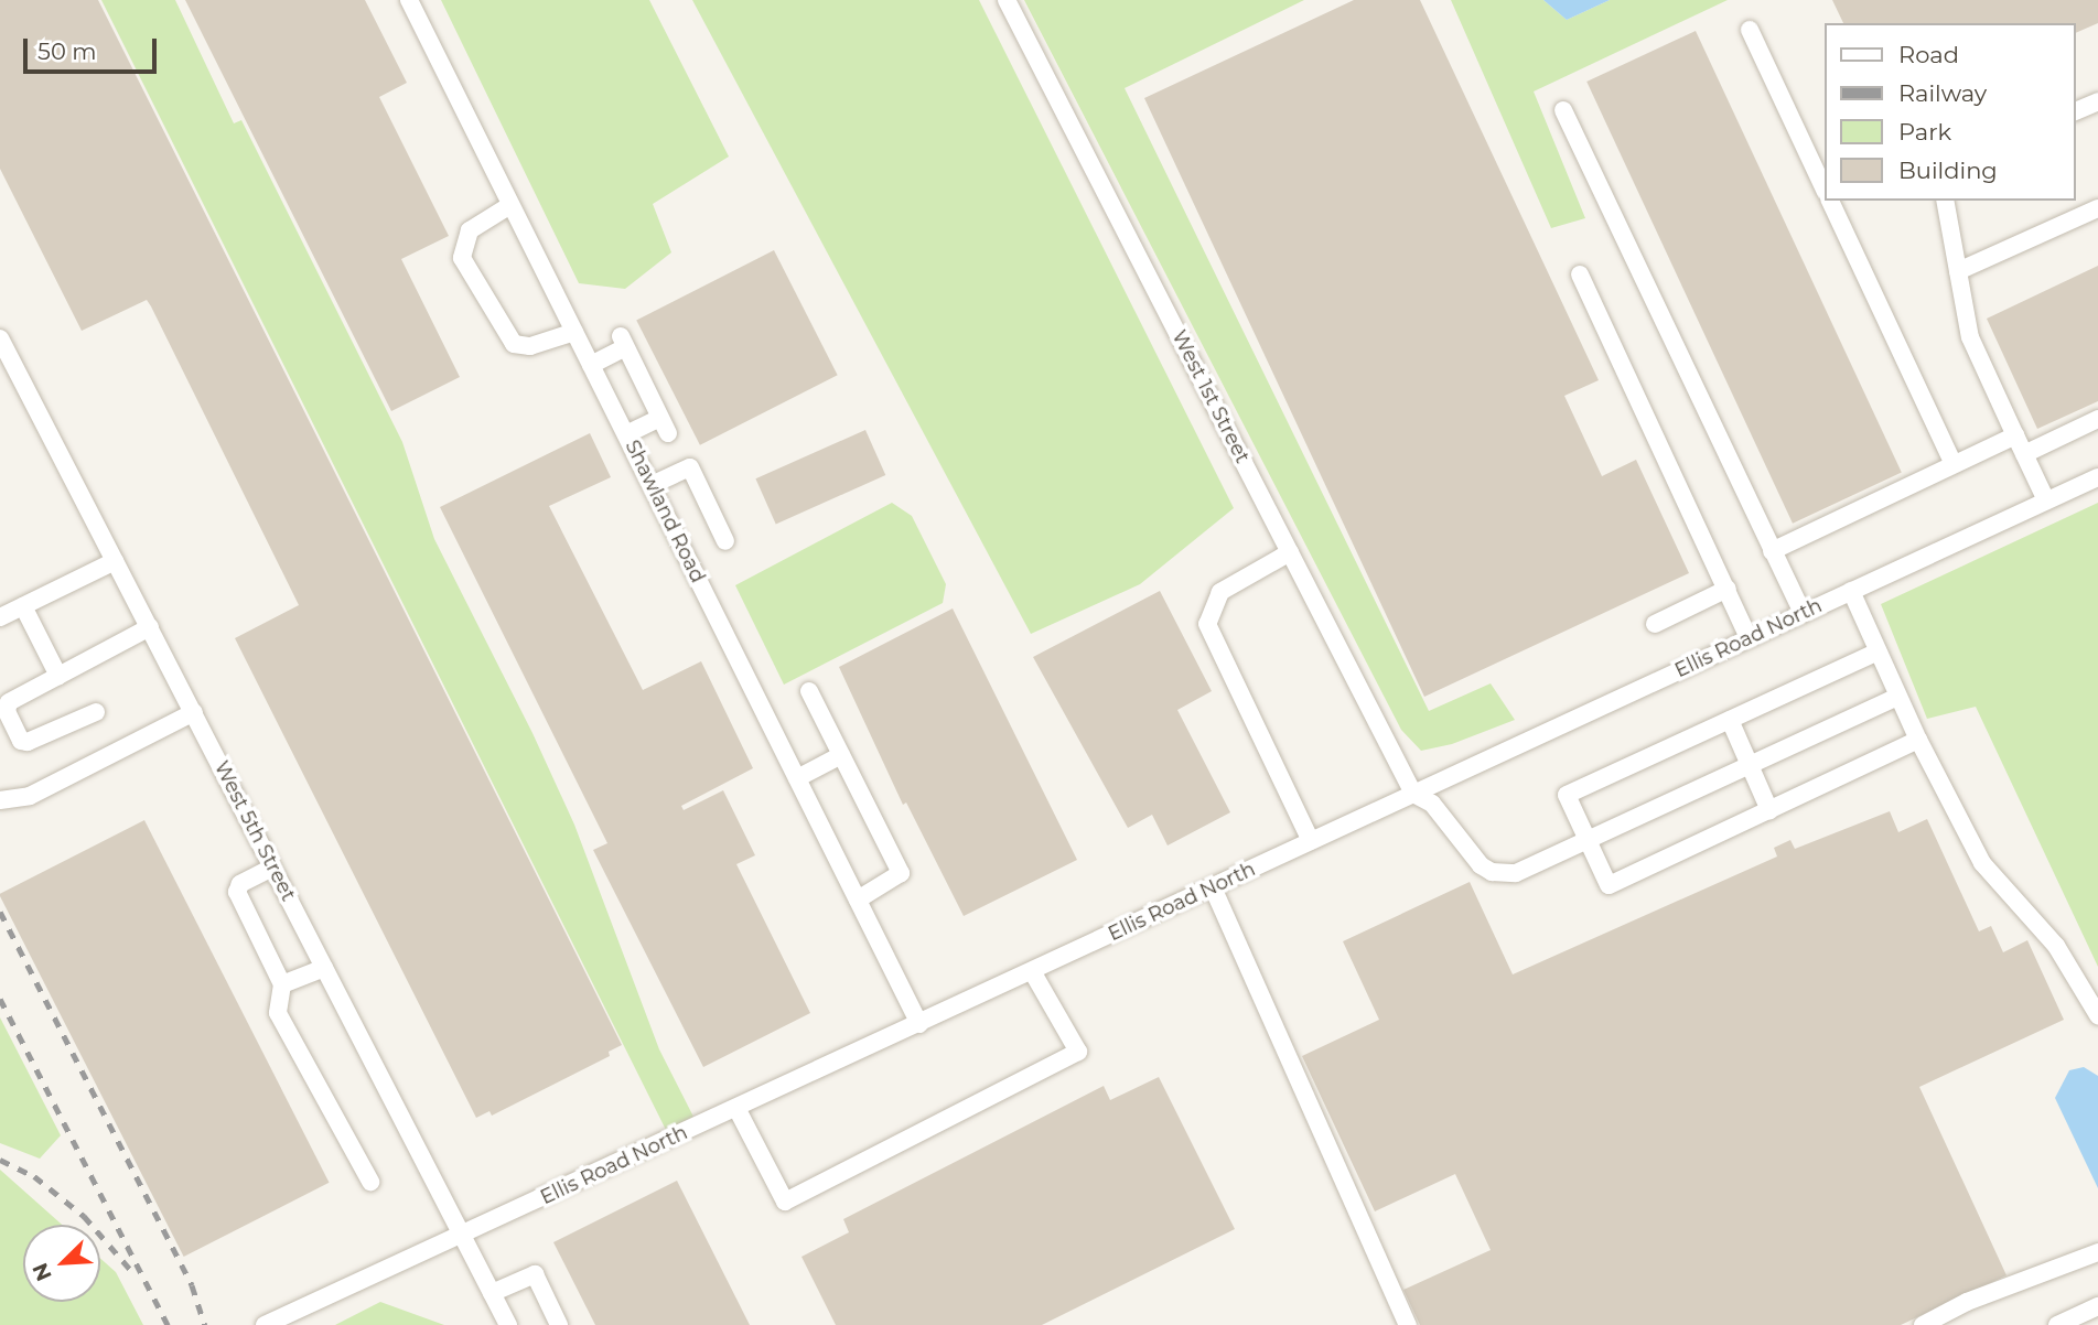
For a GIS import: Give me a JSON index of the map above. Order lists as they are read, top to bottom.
{
  "streets": {
    "street": [
      "West 1st Street",
      "Shawland Road",
      "Ellis Road North",
      "West 5th Street"
    ]
  },
  "crossings": [
    ["West 1st Street", "Ellis Road North"],
    ["Shawland Road", "Ellis Road North"],
    ["Ellis Road North", "West 5th Street"]
  ],
  "legend": [
    "Road",
    "Railway",
    "Park",
    "Building"
  ],
  "scale_bar": "50 m",
  "north": "bottom left"
}
